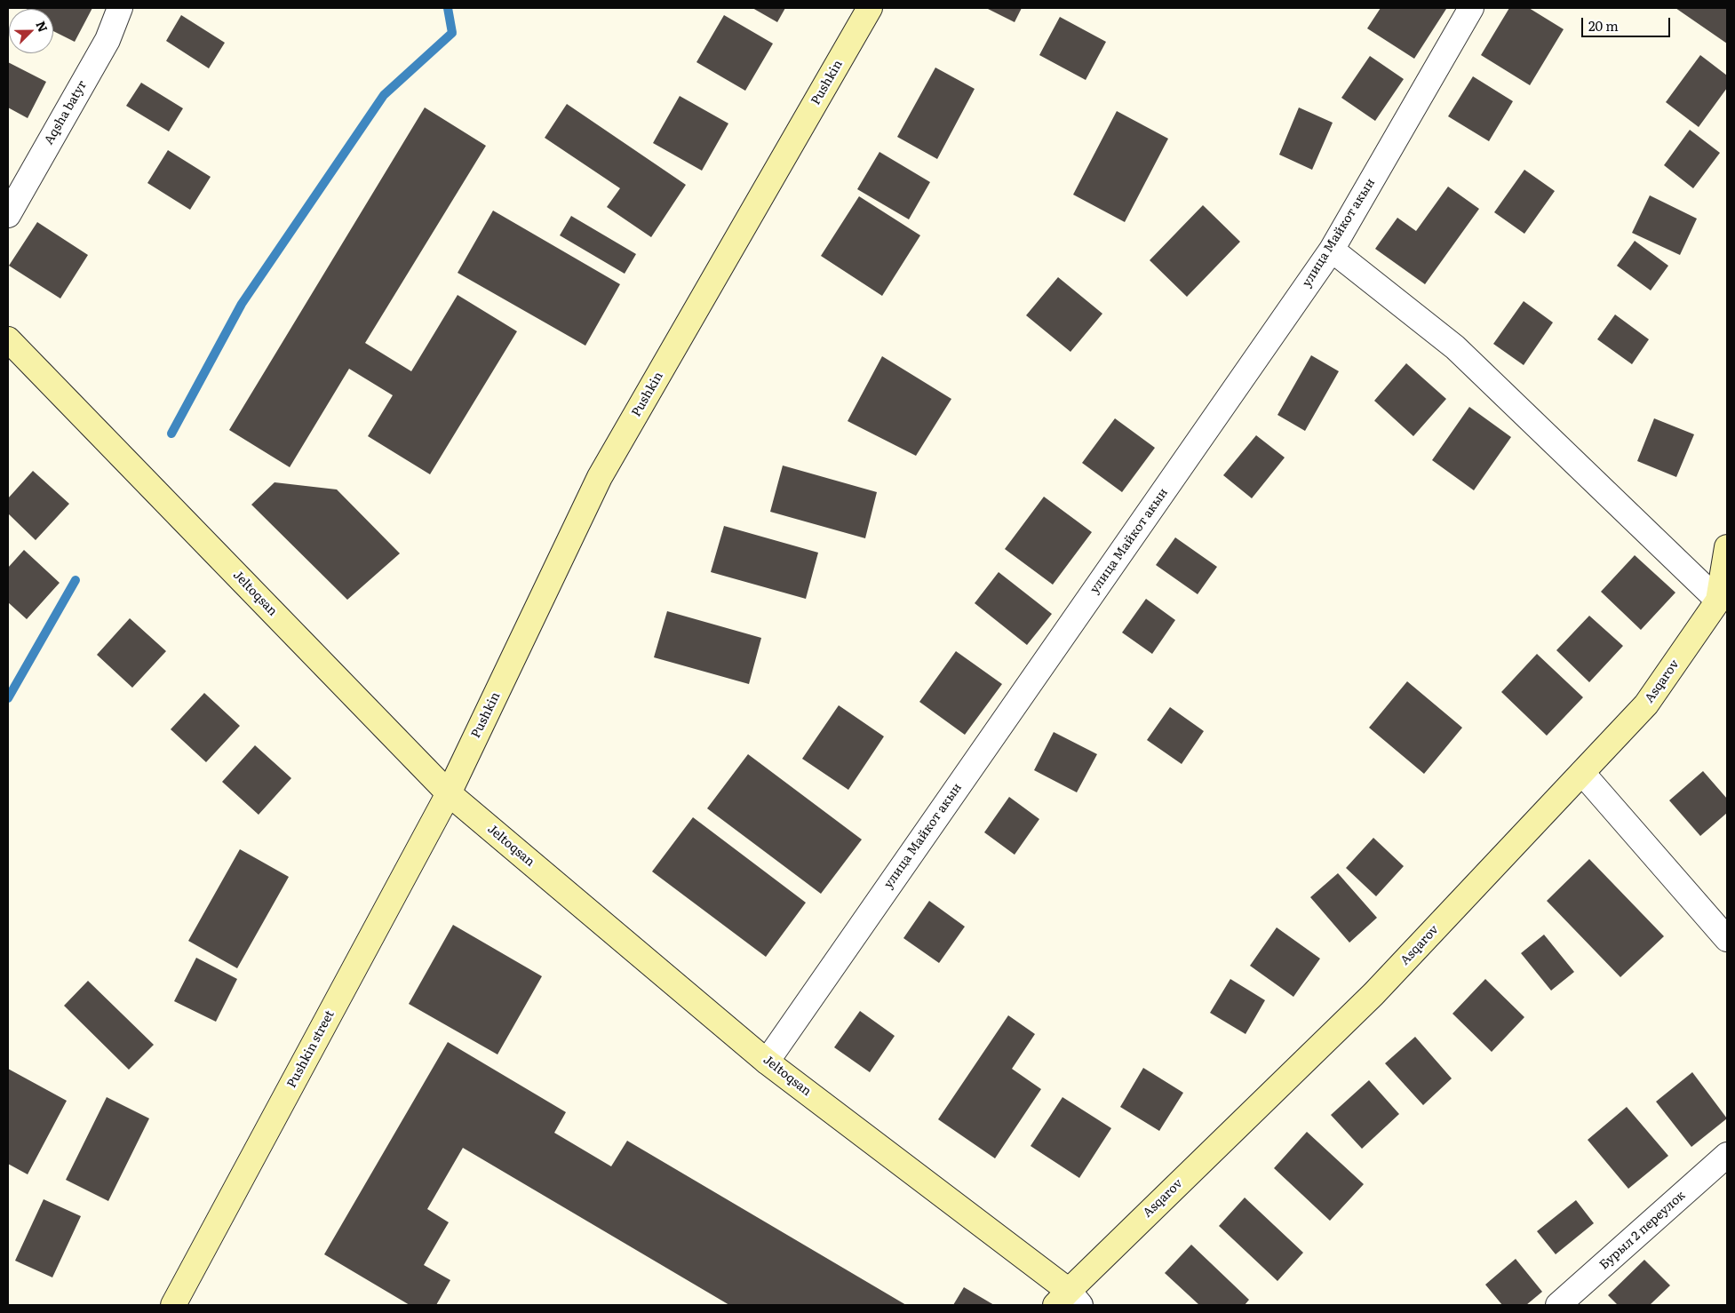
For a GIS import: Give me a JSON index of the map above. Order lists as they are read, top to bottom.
{
  "streets": {
    "street": [
      "Pushkin",
      "Aqsha batyr",
      "улица Майкот акын",
      "Jeltoqsan",
      "Asqarov",
      "Pushkin street",
      "Бурыл 2 переулок"
    ]
  },
  "crossings": [
    ["Pushkin", "Jeltoqsan"],
    ["Pushkin", "Pushkin street"],
    ["улица Майкот акын", "Jeltoqsan"],
    ["Jeltoqsan", "Asqarov"],
    ["Jeltoqsan", "Pushkin street"]
  ],
  "scale_bar": "20 m",
  "north": "top right"
}
